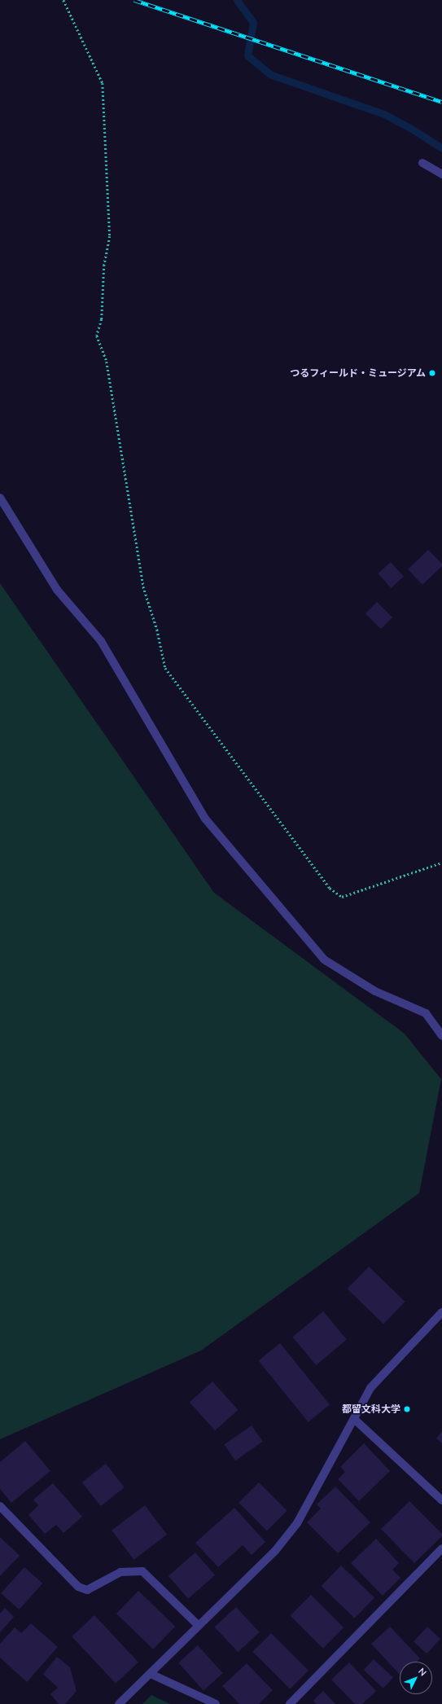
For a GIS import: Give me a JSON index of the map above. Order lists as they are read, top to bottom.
{
  "places": ["つるフィールド・ミュージアム", "都留文科大学"],
  "north": "top right"
}
